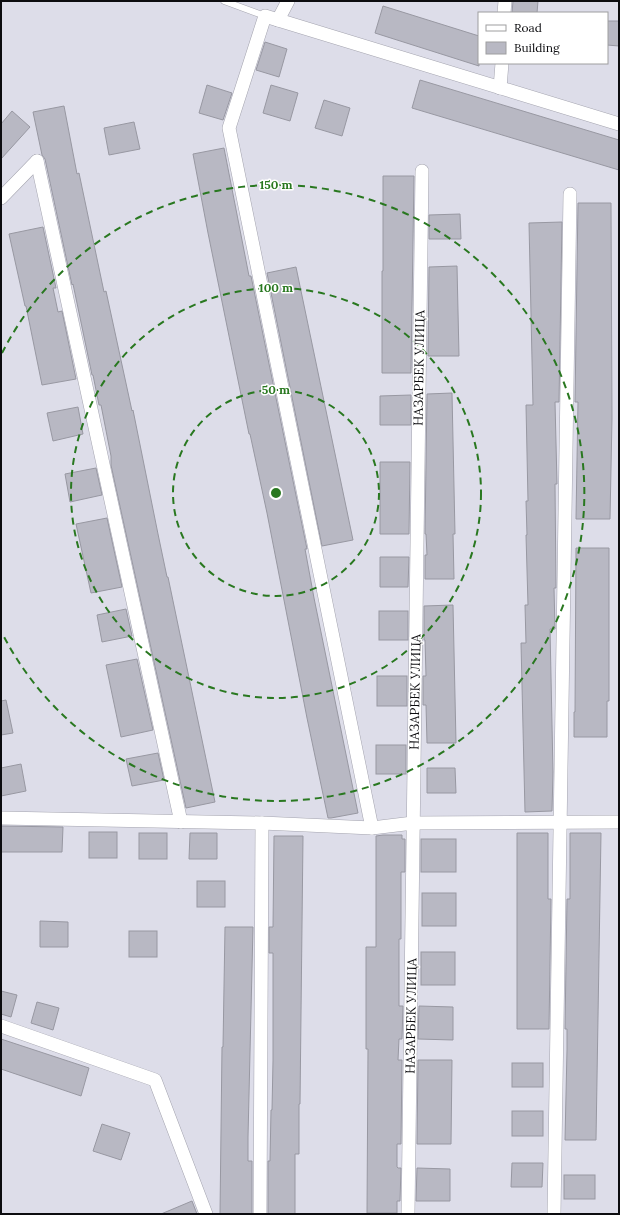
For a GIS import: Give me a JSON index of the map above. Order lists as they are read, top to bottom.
{
  "streets": {
    "street": ["НАЗАРБЕК УЛИЦА"]
  },
  "legend": ["Road", "Building"],
  "rings": ["150 m", "100 m", "50 m"]
}
